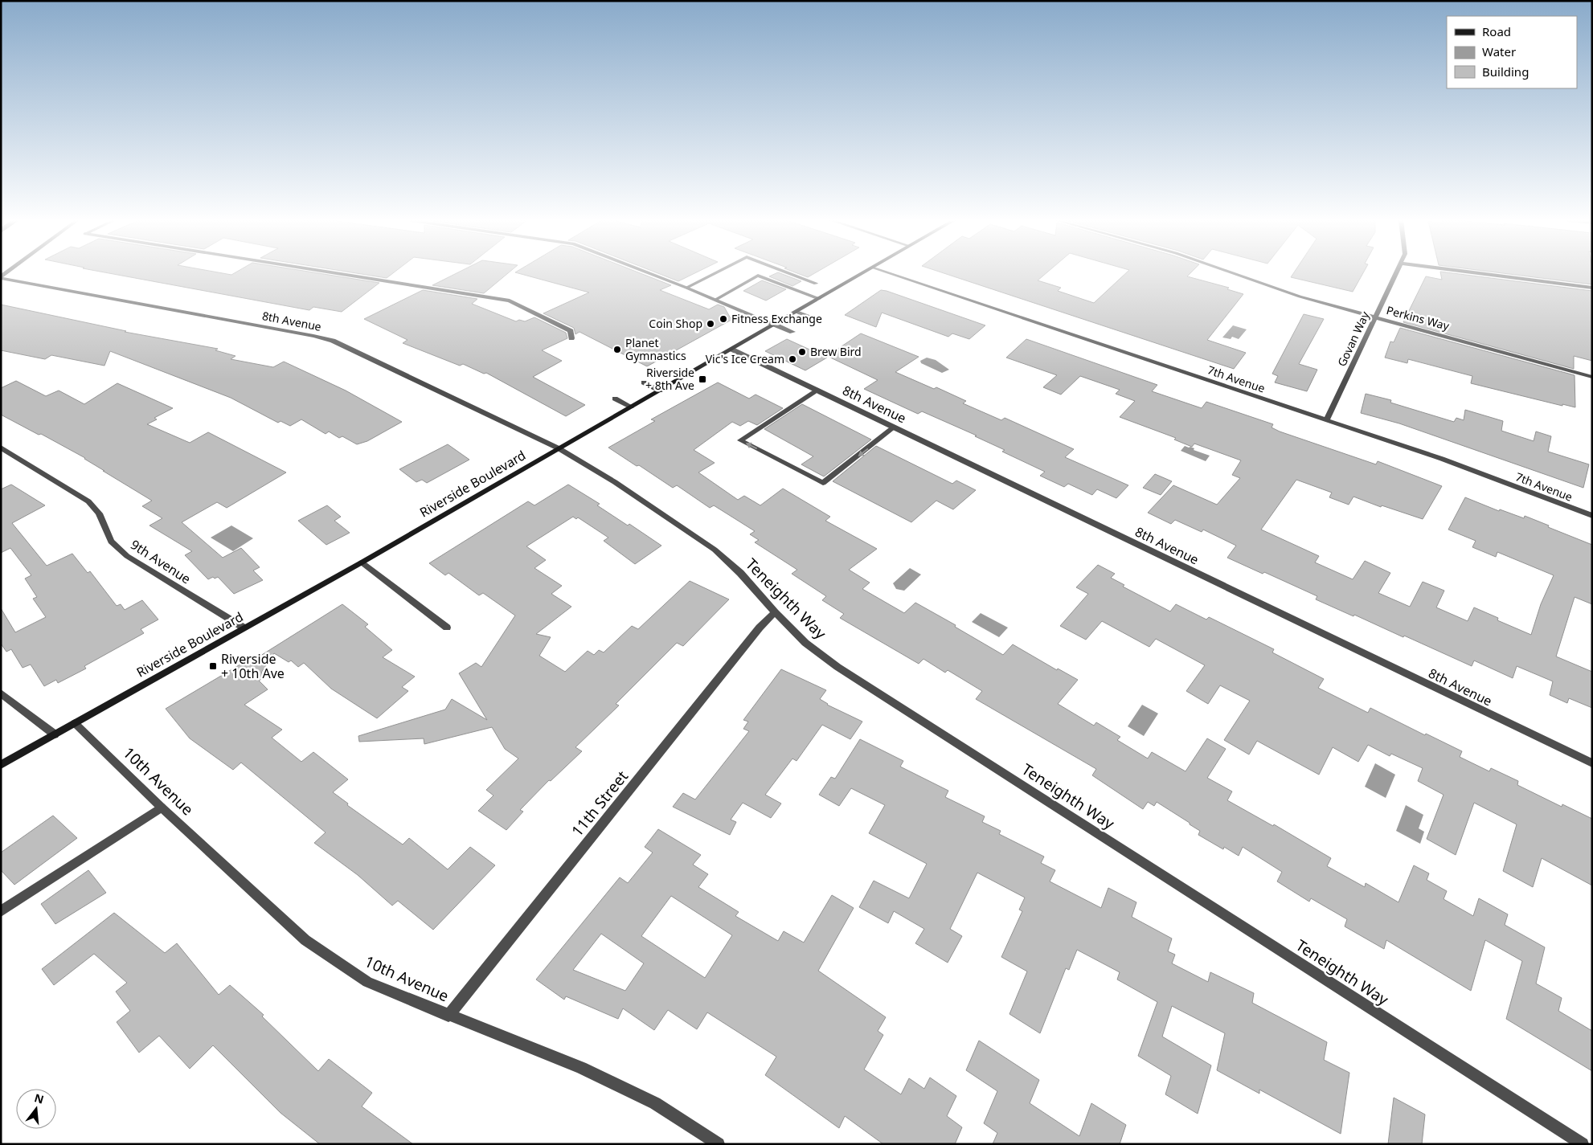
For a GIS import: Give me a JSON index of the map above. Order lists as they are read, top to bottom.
{
  "streets": {
    "main road": ["Riverside Boulevard"],
    "street": [
      "Perkins Way",
      "8th Avenue",
      "Govan Way",
      "7th Avenue",
      "9th Avenue",
      "Teneighth Way",
      "10th Avenue",
      "11th Street"
    ]
  },
  "crossings": [
    ["Perkins Way", "Govan Way"],
    ["8th Avenue", "Riverside Boulevard"],
    ["8th Avenue", "Teneighth Way"],
    ["Govan Way", "7th Avenue"],
    ["Riverside Boulevard", "9th Avenue"],
    ["Riverside Boulevard", "Teneighth Way"],
    ["Riverside Boulevard", "10th Avenue"],
    ["Teneighth Way", "11th Street"],
    ["10th Avenue", "11th Street"]
  ],
  "places": {
    "other": [
      "Fitness Exchange",
      "Coin Shop",
      "Planet Gymnastics",
      "Brew Bird",
      "Vic's Ice Cream"
    ],
    "transit": ["Riverside + 8th Ave", "Riverside + 10th Ave"]
  },
  "legend": ["Road", "Water", "Building"],
  "north": "top"
}
